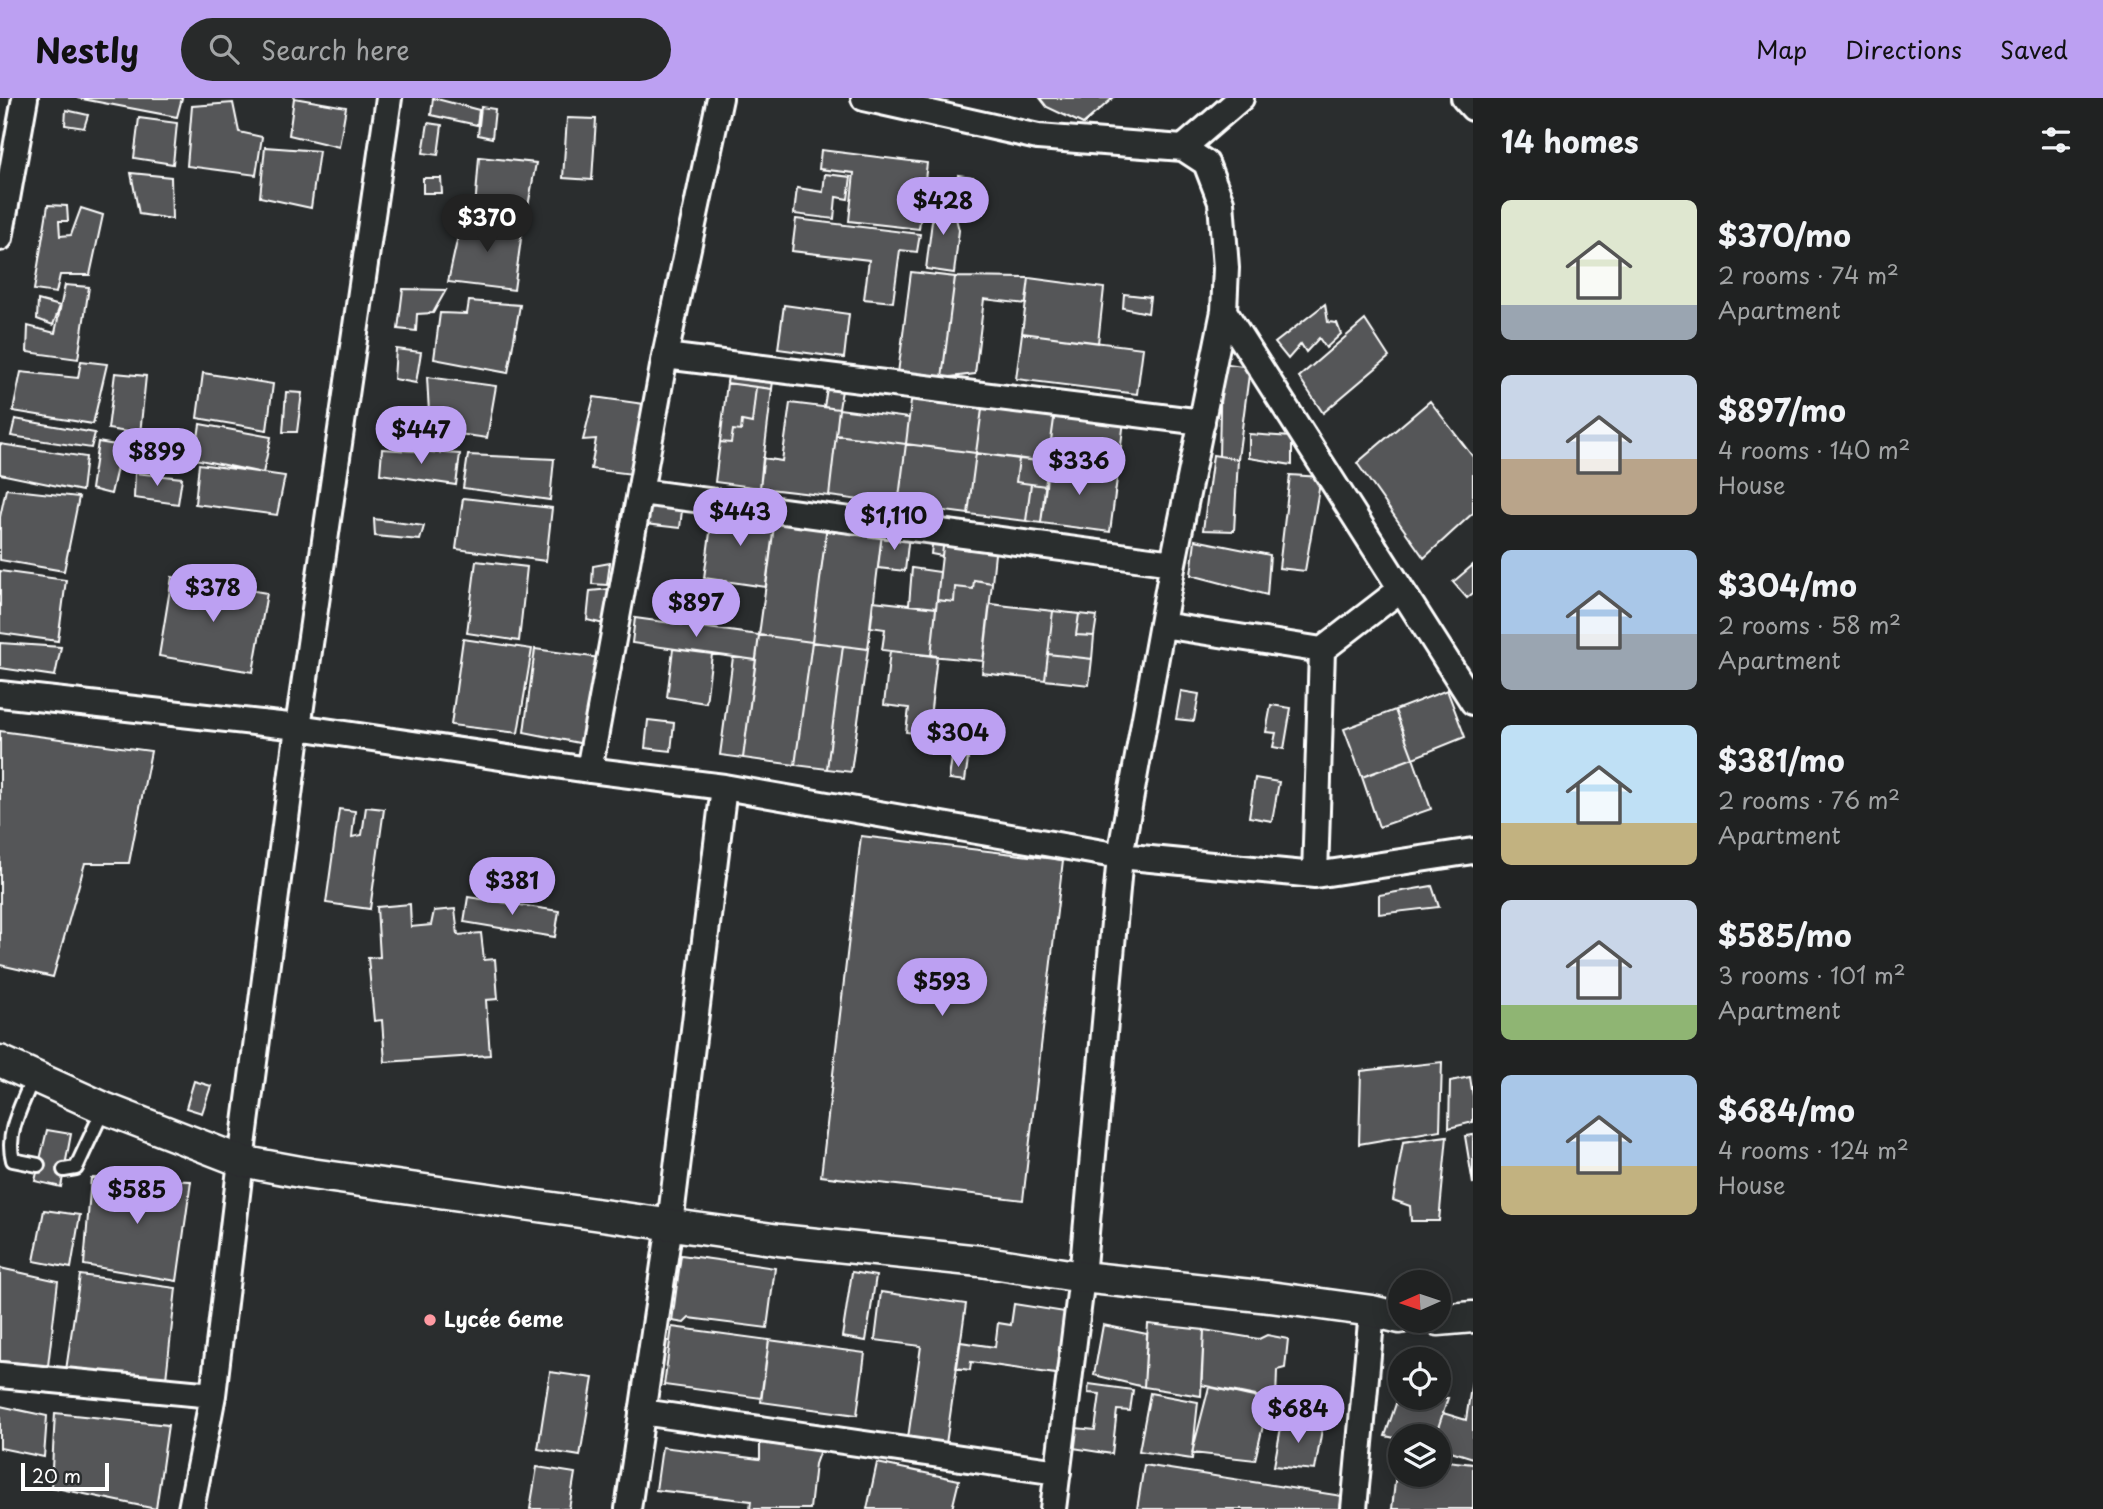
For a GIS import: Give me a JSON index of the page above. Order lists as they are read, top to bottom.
{
  "places": ["Lycée 6eme"],
  "scale_bar": "20 m",
  "north": "left",
  "page": {
    "header": "Nestly",
    "search": "Search here",
    "nav": ["Map", "Directions", "Saved"],
    "heading": "14 homes",
    "price": [
      "$428",
      "$370",
      "$447",
      "$899",
      "$336",
      "$443",
      "$1,110",
      "$378",
      "$897",
      "$304",
      "$381",
      "$593",
      "$585",
      "$684"
    ],
    "list": [
      {
        "name": "$370/mo",
        "note": "2 rooms · 74 m² · Apartment"
      },
      {
        "name": "$897/mo",
        "note": "4 rooms · 140 m² · House"
      },
      {
        "name": "$304/mo",
        "note": "2 rooms · 58 m² · Apartment"
      },
      {
        "name": "$381/mo",
        "note": "2 rooms · 76 m² · Apartment"
      },
      {
        "name": "$585/mo",
        "note": "3 rooms · 101 m² · Apartment"
      },
      {
        "name": "$684/mo",
        "note": "4 rooms · 124 m² · House"
      }
    ],
    "scale": "20 m"
  }
}
